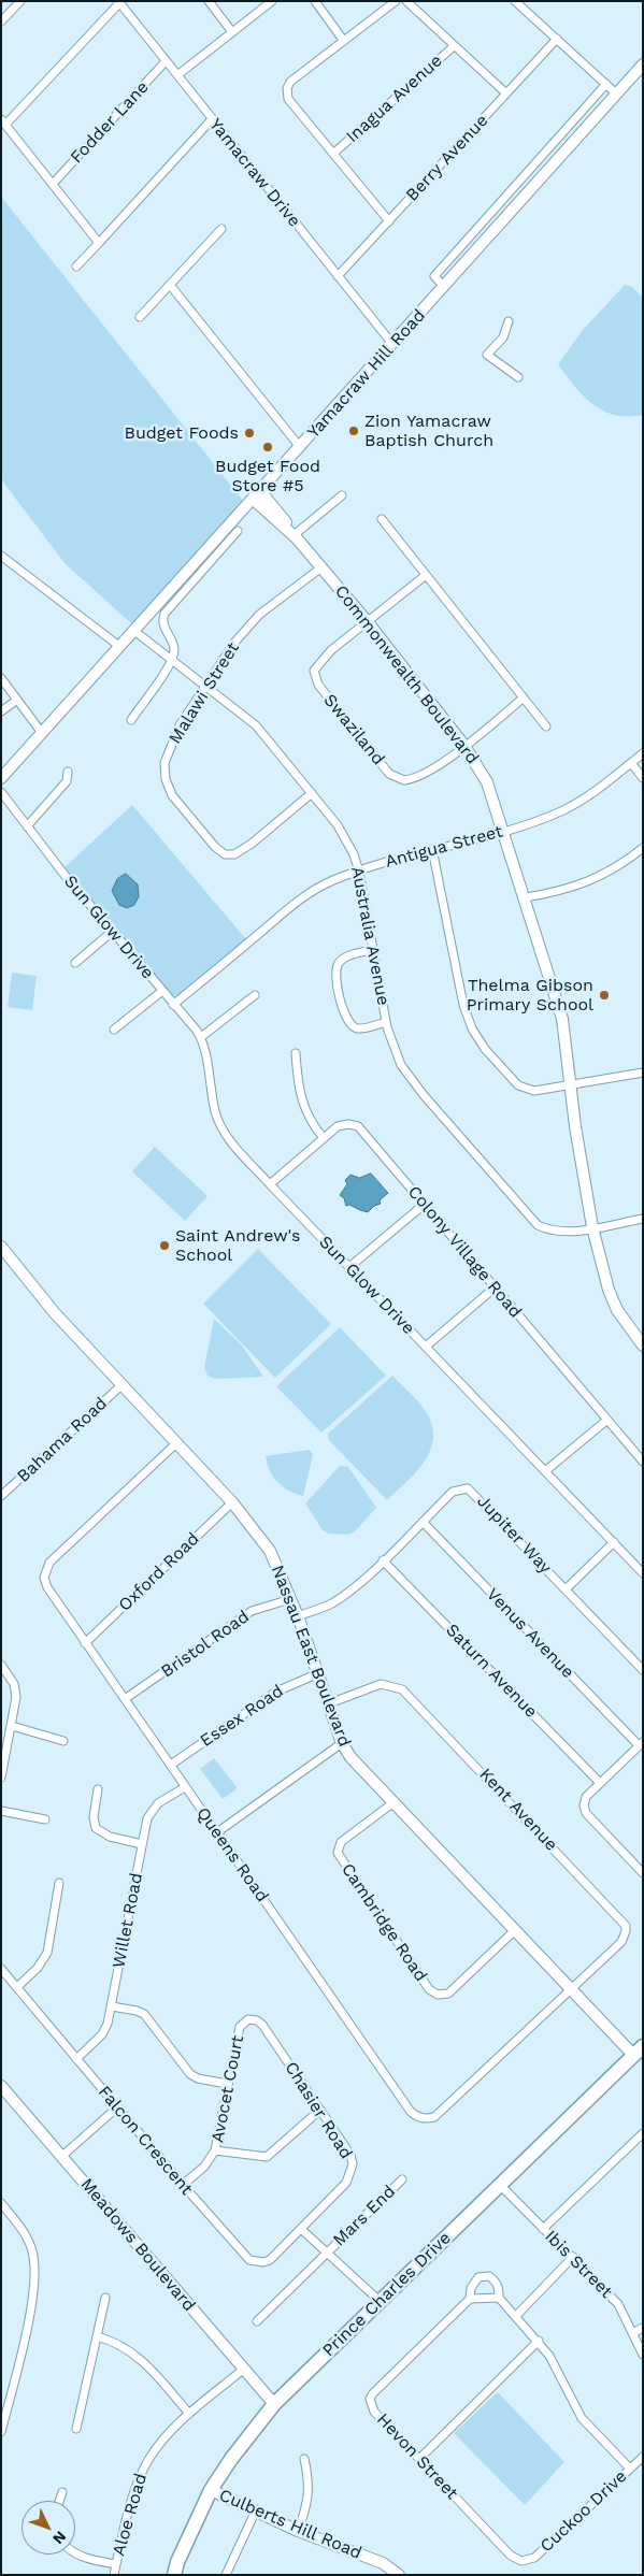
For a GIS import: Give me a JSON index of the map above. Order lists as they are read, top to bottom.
{
  "streets": {
    "highway": ["Prince Charles Drive"],
    "street": [
      "Inagua Avenue",
      "Fodder Lane",
      "Berry Avenue",
      "Yamacraw Drive",
      "Yamacraw Hill Road",
      "Commonwealth Boulevard",
      "Malawi Street",
      "Swaziland",
      "Antigua Street",
      "Sun Glow Drive",
      "Australia Avenue",
      "Colony Village Road",
      "Bahama Road",
      "Jupiter Way",
      "Oxford Road",
      "Venus Avenue",
      "Bristol Road",
      "Nassau East Boulevard",
      "Saturn Avenue",
      "Essex Road",
      "Kent Avenue",
      "Queens Road",
      "Willet Road",
      "Cambridge Road",
      "Avocet Court",
      "Chasier Road",
      "Falcon Crescent",
      "Mars End",
      "Meadows Boulevard",
      "Ibis Street",
      "Hevon Street",
      "Cuckoo Drive",
      "Aloe Road",
      "Culberts Hill Road"
    ]
  },
  "crossings": [
    ["Fodder Lane", "Yamacraw Drive"],
    ["Berry Avenue", "Yamacraw Drive"],
    ["Yamacraw Drive", "Yamacraw Hill Road"],
    ["Yamacraw Hill Road", "Commonwealth Boulevard"],
    ["Yamacraw Hill Road", "Australia Avenue"],
    ["Commonwealth Boulevard", "Malawi Street"],
    ["Commonwealth Boulevard", "Swaziland"],
    ["Commonwealth Boulevard", "Antigua Street"],
    ["Commonwealth Boulevard", "Australia Avenue"],
    ["Malawi Street", "Australia Avenue"],
    ["Antigua Street", "Sun Glow Drive"],
    ["Antigua Street", "Australia Avenue"],
    ["Sun Glow Drive", "Colony Village Road"],
    ["Bahama Road", "Nassau East Boulevard"],
    ["Jupiter Way", "Venus Avenue"],
    ["Jupiter Way", "Nassau East Boulevard"],
    ["Jupiter Way", "Saturn Avenue"],
    ["Oxford Road", "Nassau East Boulevard"],
    ["Oxford Road", "Queens Road"],
    ["Bristol Road", "Nassau East Boulevard"],
    ["Bristol Road", "Queens Road"],
    ["Nassau East Boulevard", "Essex Road"],
    ["Nassau East Boulevard", "Kent Avenue"],
    ["Nassau East Boulevard", "Queens Road"],
    ["Nassau East Boulevard", "Cambridge Road"],
    ["Nassau East Boulevard", "Prince Charles Drive"],
    ["Essex Road", "Queens Road"],
    ["Kent Avenue", "Queens Road"],
    ["Queens Road", "Willet Road"],
    ["Willet Road", "Falcon Crescent"],
    ["Avocet Court", "Chasier Road"],
    ["Avocet Court", "Falcon Crescent"],
    ["Chasier Road", "Falcon Crescent"],
    ["Meadows Boulevard", "Prince Charles Drive"],
    ["Meadows Boulevard", "Aloe Road"],
    ["Ibis Street", "Prince Charles Drive"],
    ["Prince Charles Drive", "Culberts Hill Road"],
    ["Hevon Street", "Cuckoo Drive"]
  ],
  "places": [
    "Zion Yamacraw Baptish Church",
    "Budget Foods",
    "Budget Food Store #5",
    "Thelma Gibson Primary School",
    "Saint Andrew's School"
  ],
  "north": "bottom right"
}
